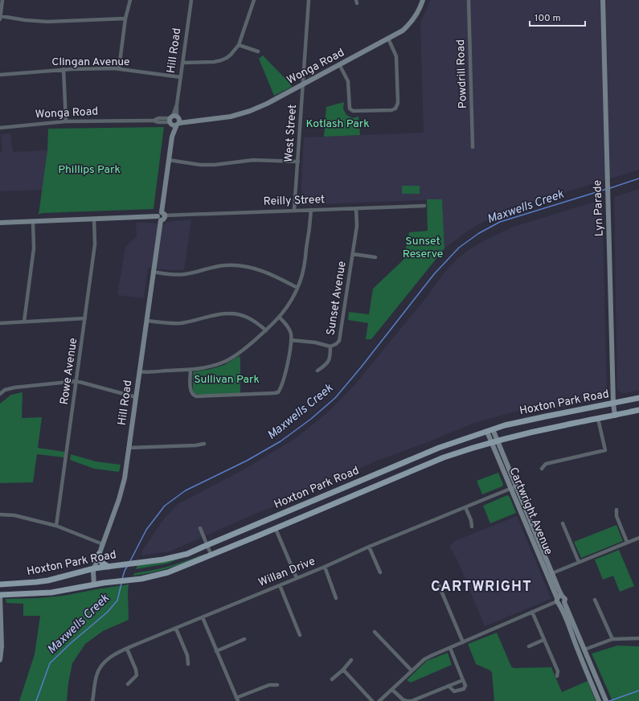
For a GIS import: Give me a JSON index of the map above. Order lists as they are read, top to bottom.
{
  "streets": {
    "main road": ["Hoxton Park Road"],
    "street": [
      "Hill Road",
      "Clingan Avenue",
      "Wonga Road",
      "Powdrill Road",
      "West Street",
      "Reilly Street",
      "Lyn Parade",
      "Sunset Avenue",
      "Rowe Avenue",
      "Cartwright Avenue",
      "Willan Drive"
    ]
  },
  "crossings": [
    ["Hill Road", "Clingan Avenue"],
    ["Hill Road", "Wonga Road"],
    ["Hill Road", "Reilly Street"],
    ["Hill Road", "Hoxton Park Road"],
    ["Wonga Road", "West Street"],
    ["West Street", "Reilly Street"],
    ["Reilly Street", "Sunset Avenue"],
    ["Lyn Parade", "Hoxton Park Road"],
    ["Hoxton Park Road", "Cartwright Avenue"],
    ["Cartwright Avenue", "Willan Drive"]
  ],
  "districts": ["CARTWRIGHT"],
  "water": ["Maxwells Creek"],
  "parks": [
    "Kotlash Park",
    "Phillips Park",
    "Sunset Reserve",
    "Sullivan Park"
  ],
  "scale_bar": "100 m"
}
